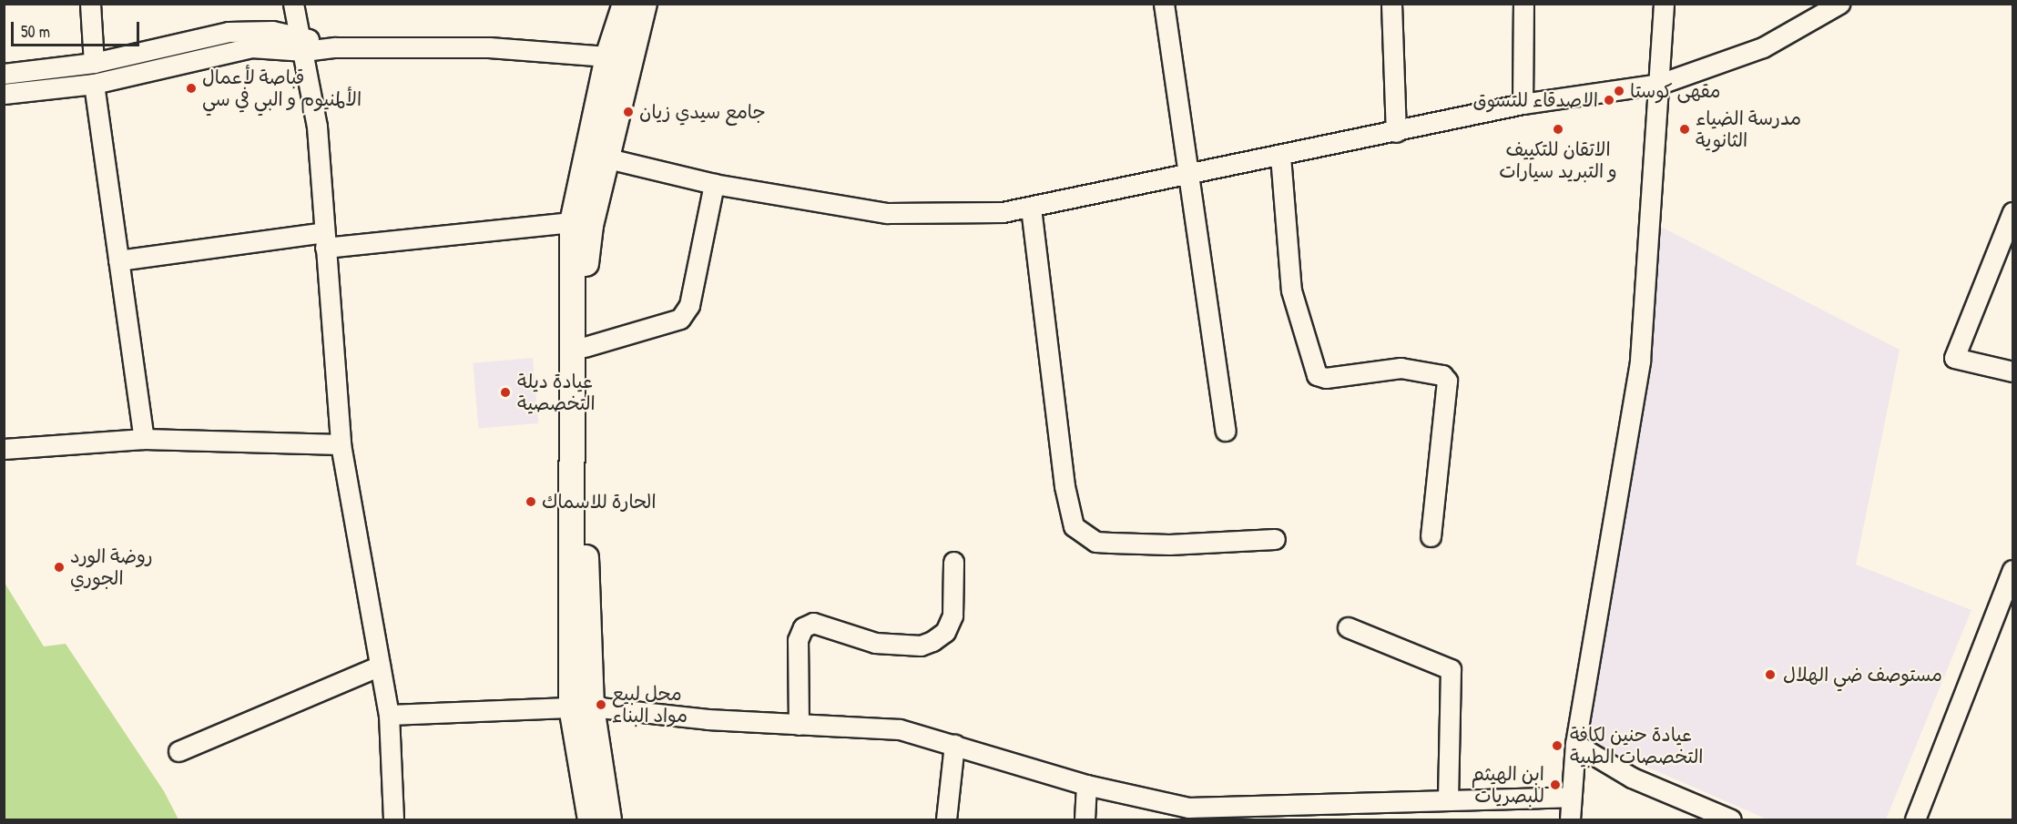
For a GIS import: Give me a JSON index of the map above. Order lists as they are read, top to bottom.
{
  "places": [
    "قباصة لأعمال الألمنيوم و البي في سي",
    "مقهى كوستا",
    "الاصدقاء للتسوق",
    "جامع سيدي زيان",
    "الاتقان للتكييف و التبريد سيارات",
    "مدرسة الضياء الثانوية",
    "عيادة ديلة التخصصية",
    "الحارة للاسماك",
    "روضة الورد الجوري",
    "مستوصف ضي الهلال",
    "محل لبيع مواد البناء",
    "عيادة حنين لكافة التخصصات الطبية",
    "ابن الهيثم للبصريات"
  ],
  "scale_bar": "50 m"
}
